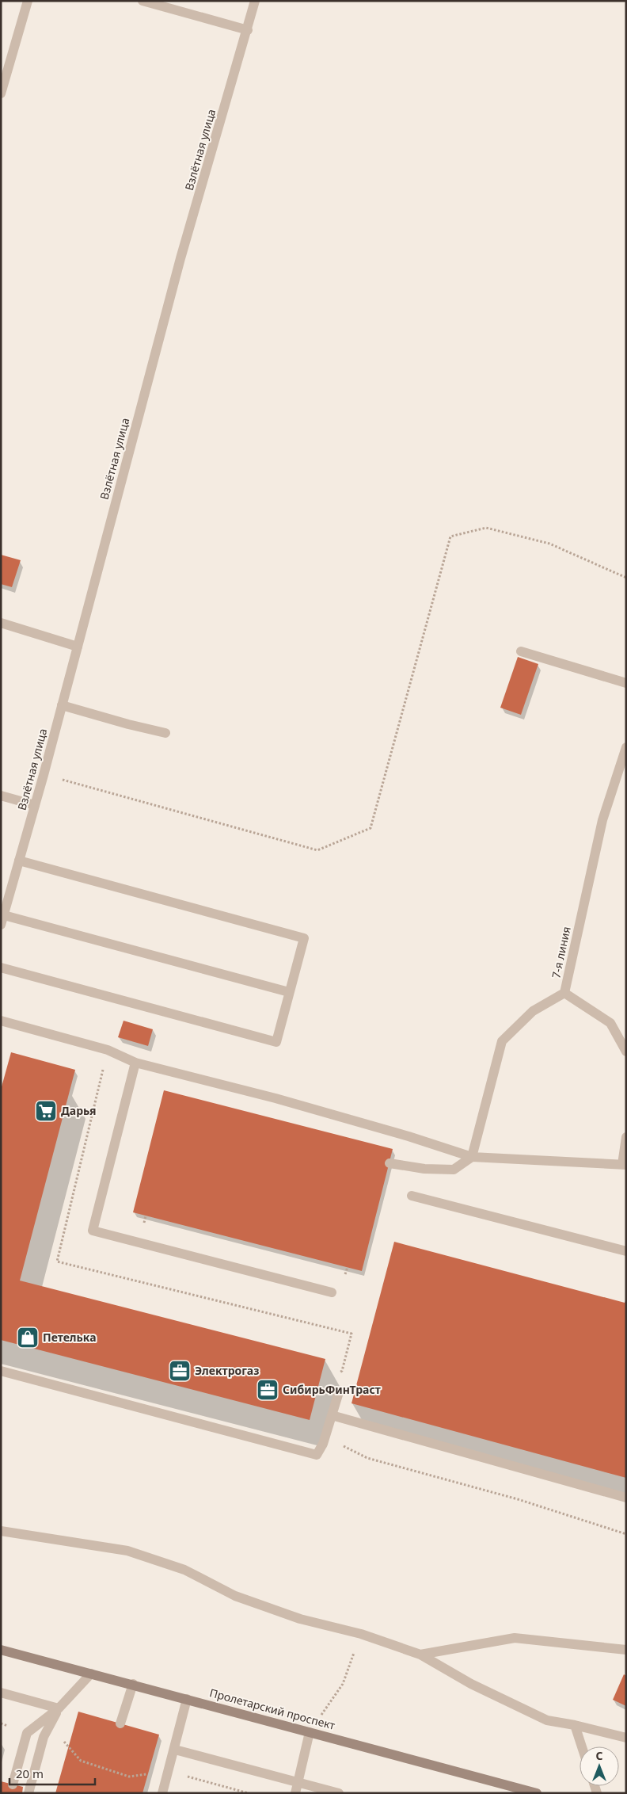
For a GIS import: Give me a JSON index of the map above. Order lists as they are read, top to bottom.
{
  "streets": {
    "main road": ["Пролетарский проспект"],
    "street": ["Взлётная улица", "7-я линия"]
  },
  "places": {
    "supermarket": ["Дарья"],
    "shop": ["Петелька"],
    "office": ["Электрогаз", "СибирьФинТраст"]
  },
  "scale_bar": "20 m",
  "north": "top"
}
